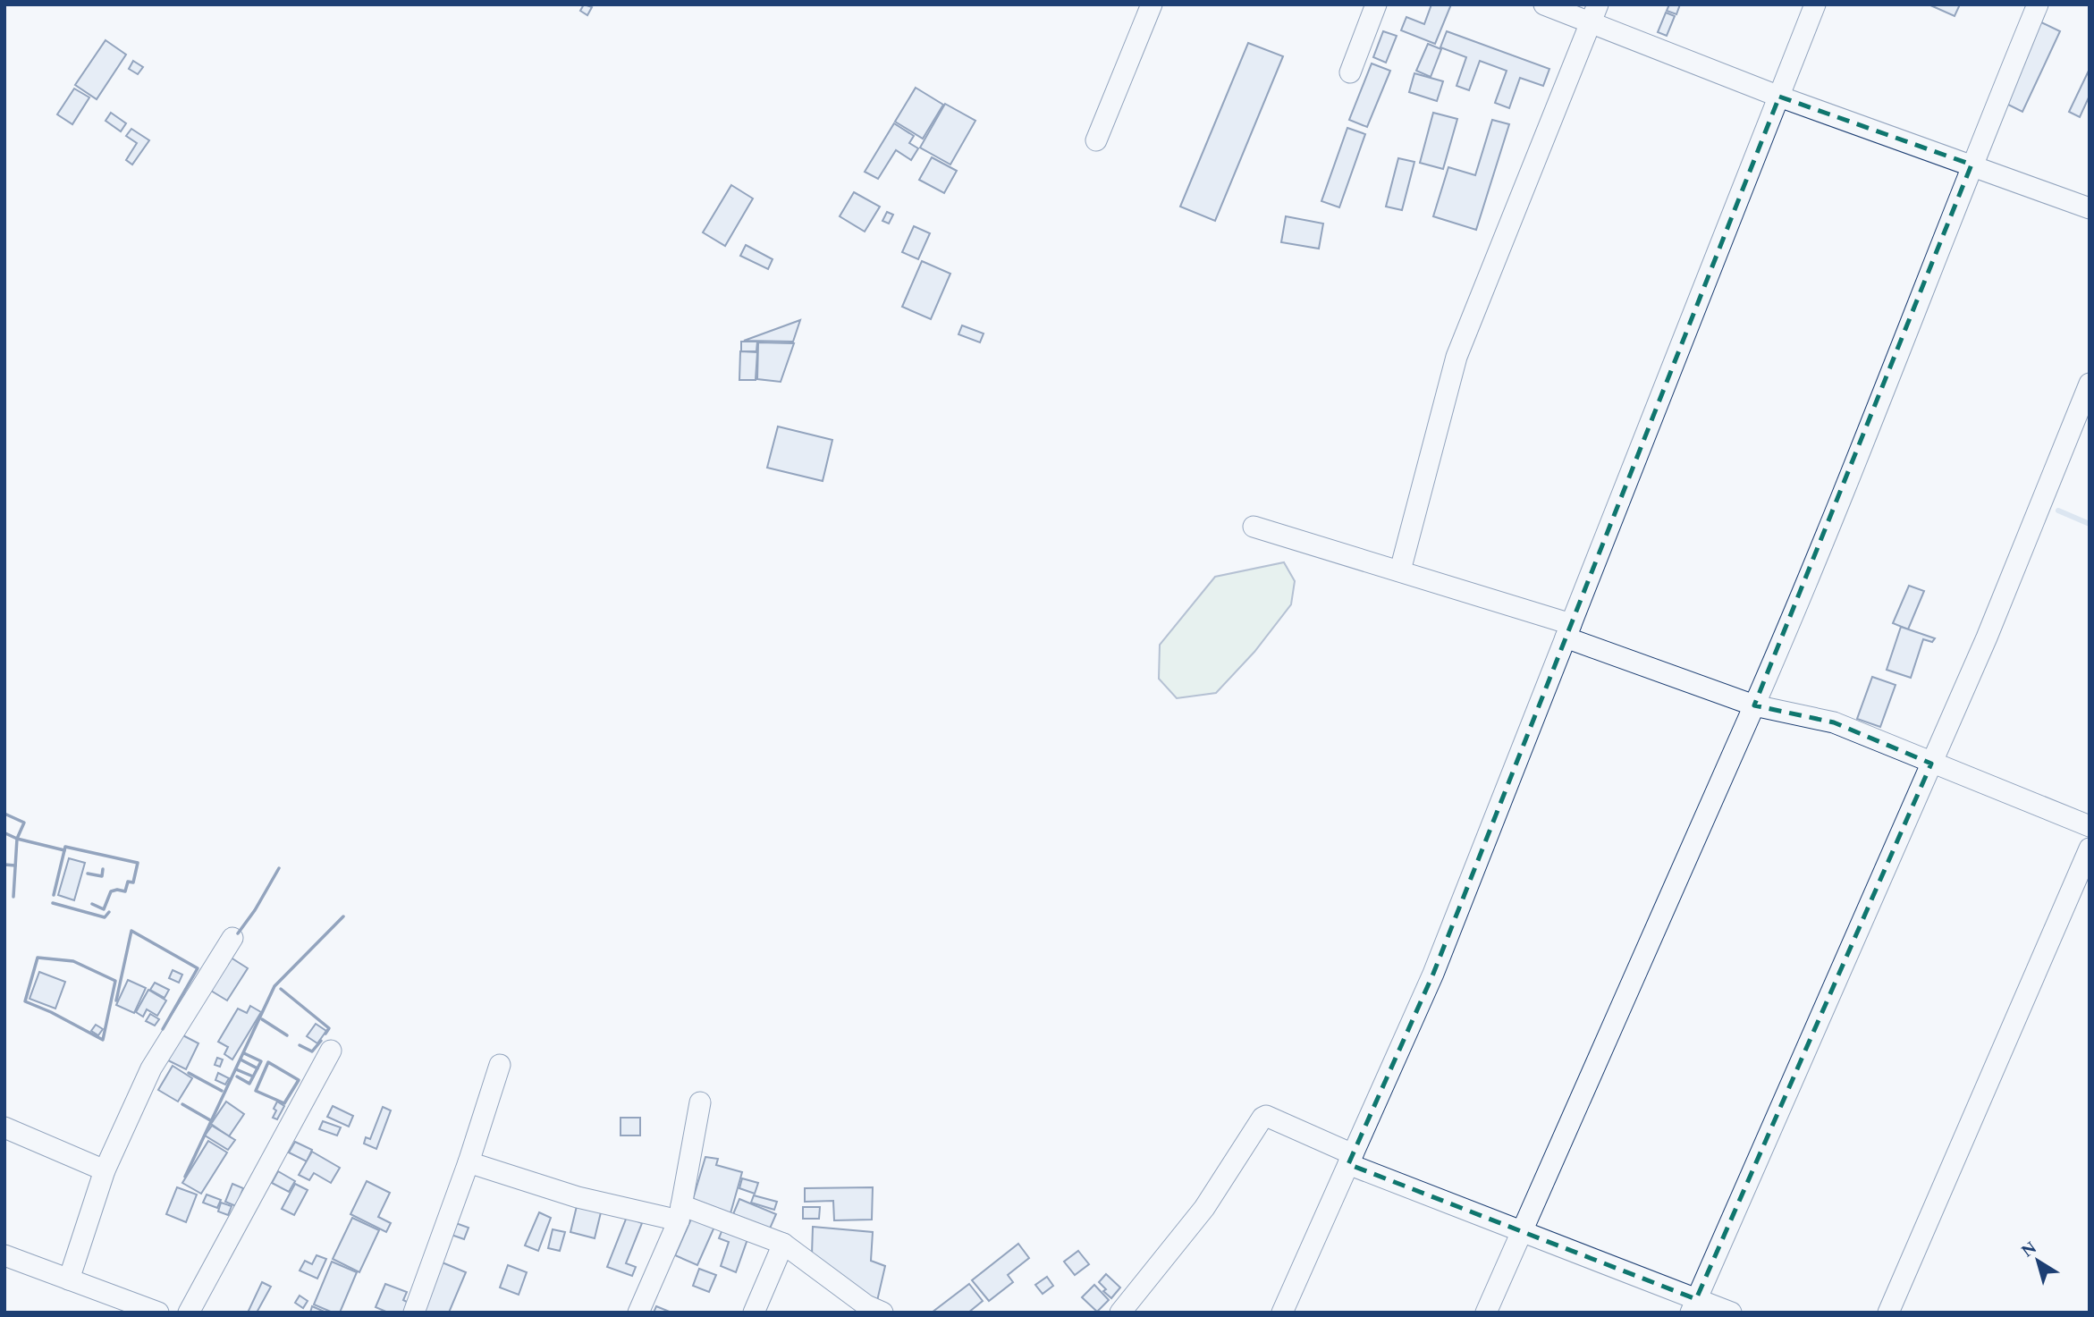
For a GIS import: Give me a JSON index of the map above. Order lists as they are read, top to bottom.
{
  "north": "top left"
}
